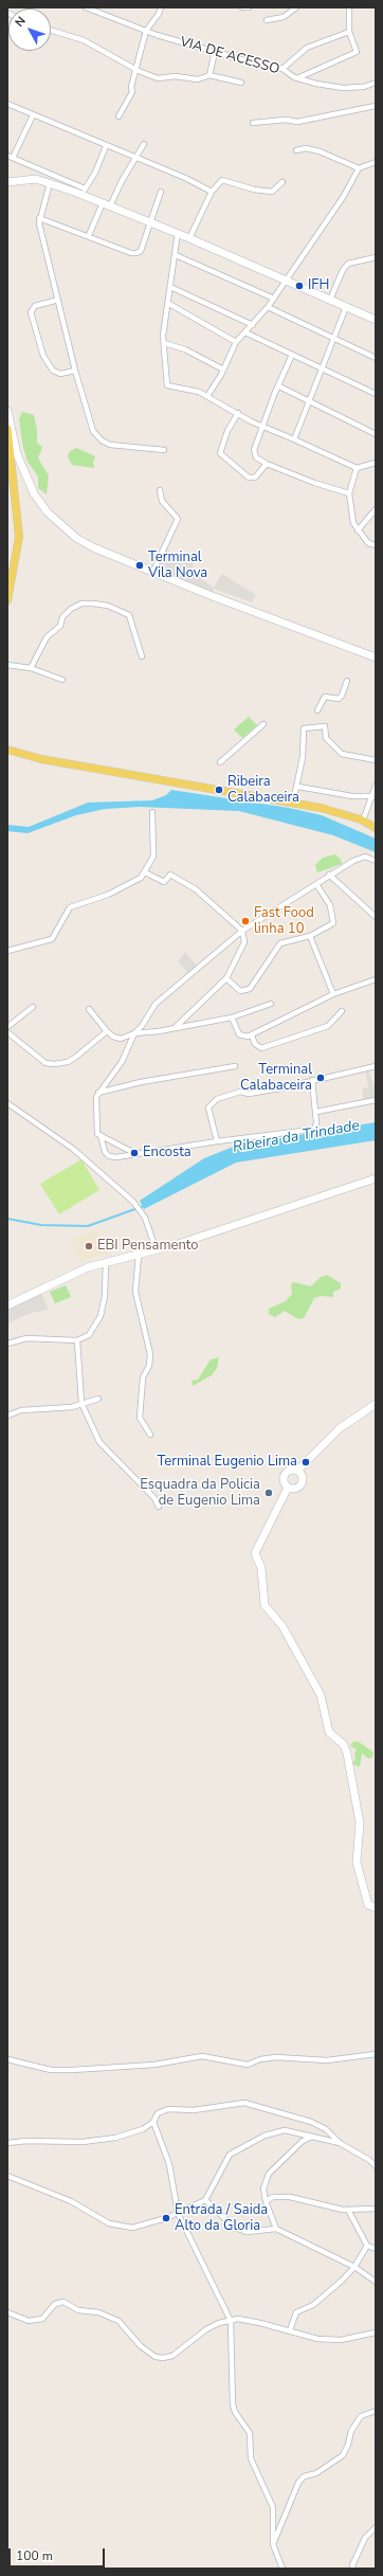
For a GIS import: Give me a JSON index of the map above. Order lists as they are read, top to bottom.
{
  "streets": {
    "street": ["VIA DE ACESSO"]
  },
  "water": ["Ribeira da Trindade"],
  "places": [
    "IFH",
    "Terminal Vila Nova",
    "Ribeira Calabaceira",
    "Fast Food linha 10",
    "Terminal Calabaceira",
    "Encosta",
    "EBI Pensamento",
    "Terminal Eugenio Lima",
    "Esquadra da Policia de Eugenio Lima",
    "Entrada / Saida Alto da Gloria"
  ],
  "scale_bar": "100 m",
  "north": "top left"
}
